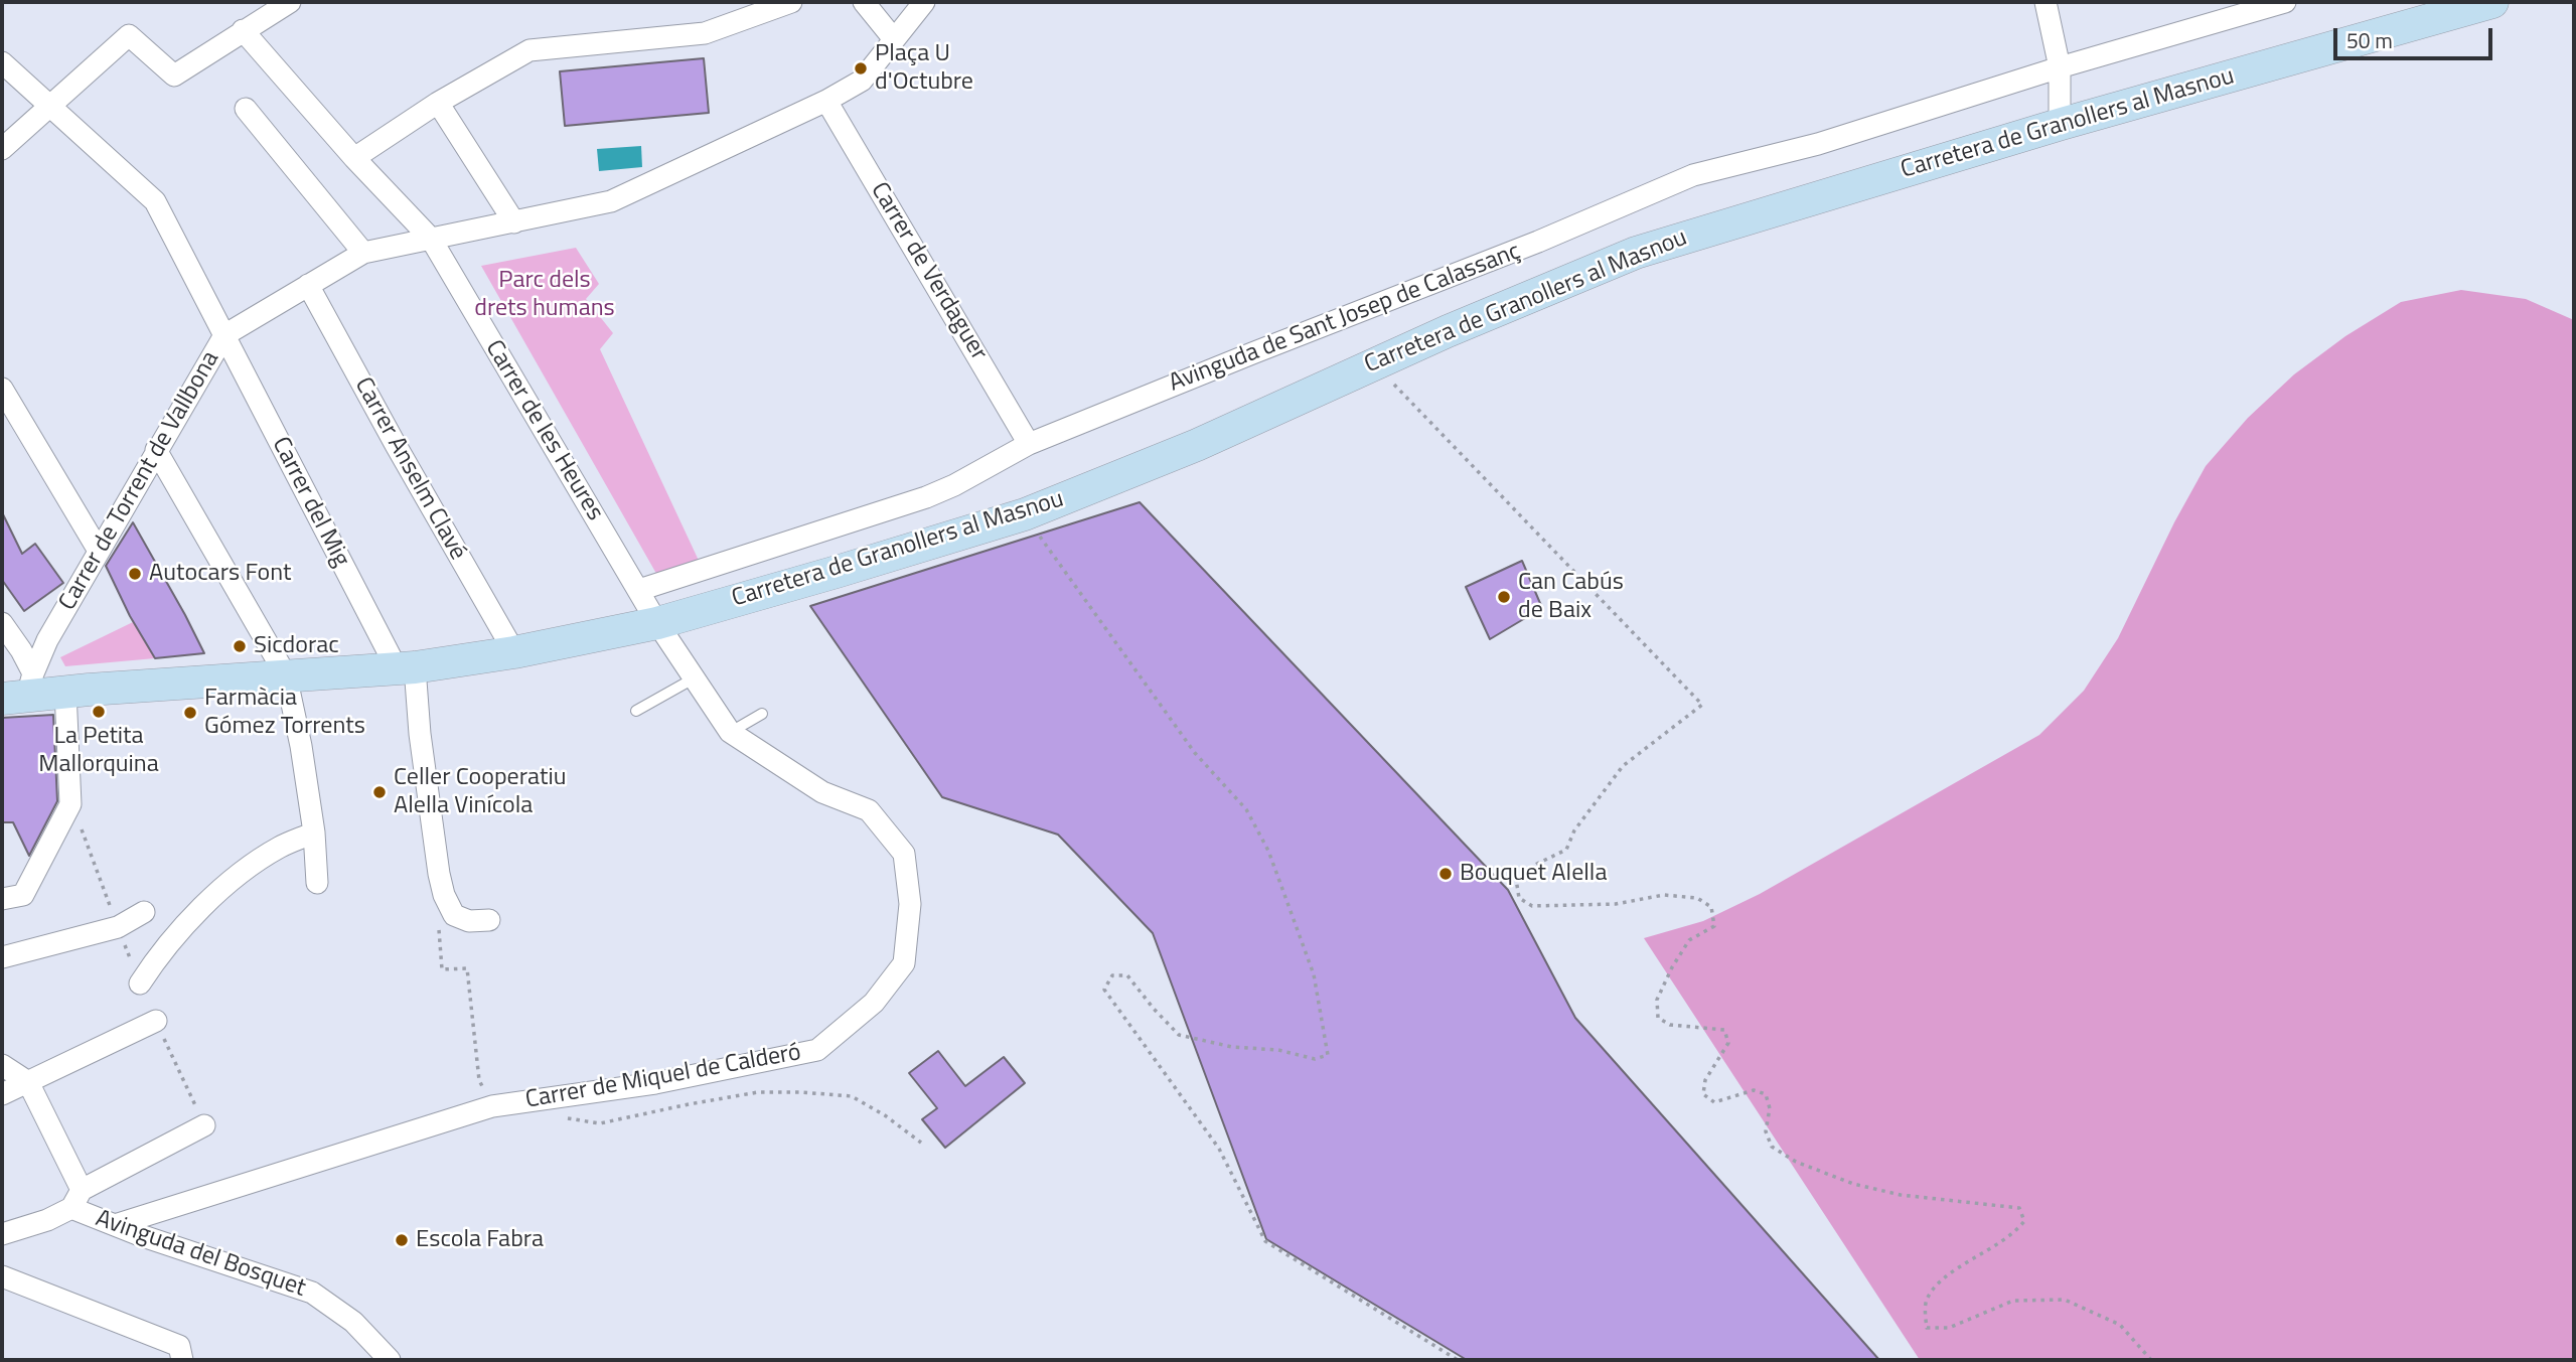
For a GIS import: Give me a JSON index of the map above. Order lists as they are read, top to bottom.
{
  "streets": {
    "main road": ["Carretera de Granollers al Masnou"],
    "street": [
      "Carrer de Verdaguer",
      "Avinguda de Sant Josep de Calassanç",
      "Carrer de les Heures",
      "Carrer Anselm Clavé",
      "Carrer de Torrent de Vallbona",
      "Carrer del Mig",
      "Carrer de Miquel de Calderó",
      "Avinguda del Bosquet"
    ]
  },
  "crossings": [
    ["Carretera de Granollers al Masnou", "Carrer de les Heures"],
    ["Carretera de Granollers al Masnou", "Carrer Anselm Clavé"],
    ["Carretera de Granollers al Masnou", "Carrer de Torrent de Vallbona"],
    ["Carretera de Granollers al Masnou", "Carrer del Mig"],
    ["Carretera de Granollers al Masnou", "Carrer de Miquel de Calderó"],
    ["Carrer de Verdaguer", "Avinguda de Sant Josep de Calassanç"],
    ["Carrer de Verdaguer", "Carrer de Torrent de Vallbona"],
    ["Avinguda de Sant Josep de Calassanç", "Carrer de les Heures"],
    ["Carrer de les Heures", "Carrer de Torrent de Vallbona"],
    ["Carrer de les Heures", "Carrer de Miquel de Calderó"],
    ["Carrer Anselm Clavé", "Carrer de Torrent de Vallbona"],
    ["Carrer de Torrent de Vallbona", "Carrer del Mig"],
    ["Carrer de Miquel de Calderó", "Avinguda del Bosquet"]
  ],
  "parks": ["Parc dels drets humans"],
  "places": [
    "Plaça U d'Octubre",
    "Autocars Font",
    "Can Cabús de Baix",
    "Sicdorac",
    "La Petita Mallorquina",
    "Farmàcia Gómez Torrents",
    "Celler Cooperatiu Alella Vinícola",
    "Bouquet Alella",
    "Escola Fabra"
  ],
  "scale_bar": "50 m"
}
